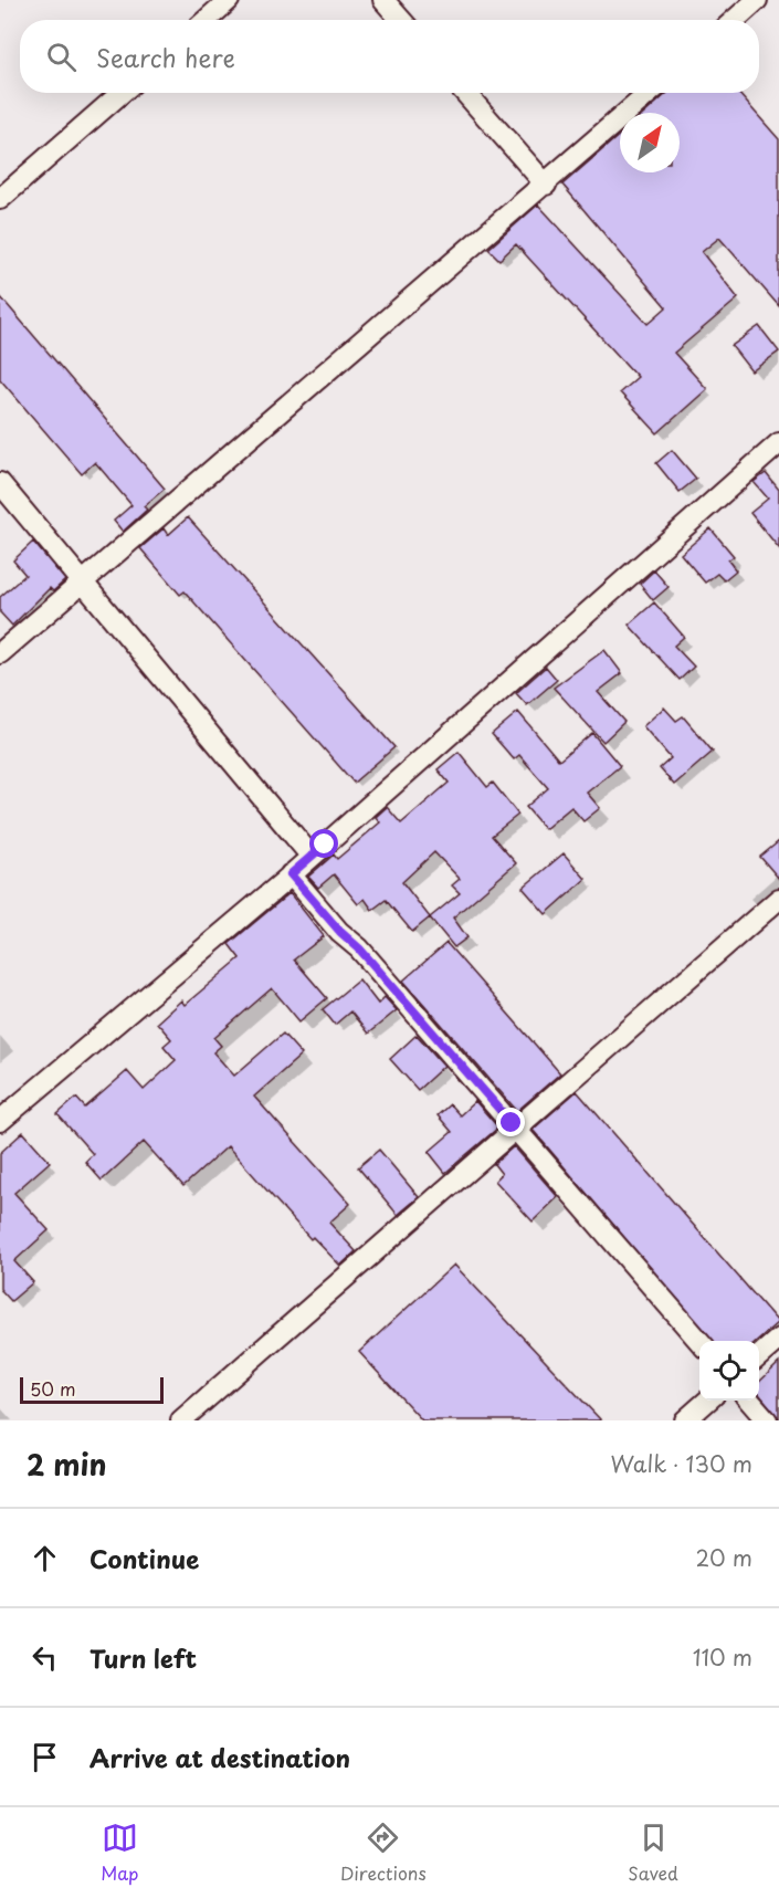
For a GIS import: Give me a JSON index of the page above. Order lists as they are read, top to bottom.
{
  "scale_bar": "50 m",
  "north": "top right",
  "page": {
    "search": "Search here",
    "scale": "50 m",
    "heading": ["2 min", "Walk · 130 m"],
    "list": [
      ["Continue", "20 m"],
      ["Turn left", "110 m"],
      "Arrive at destination"
    ],
    "nav": ["Map", "Directions", "Saved"]
  }
}
